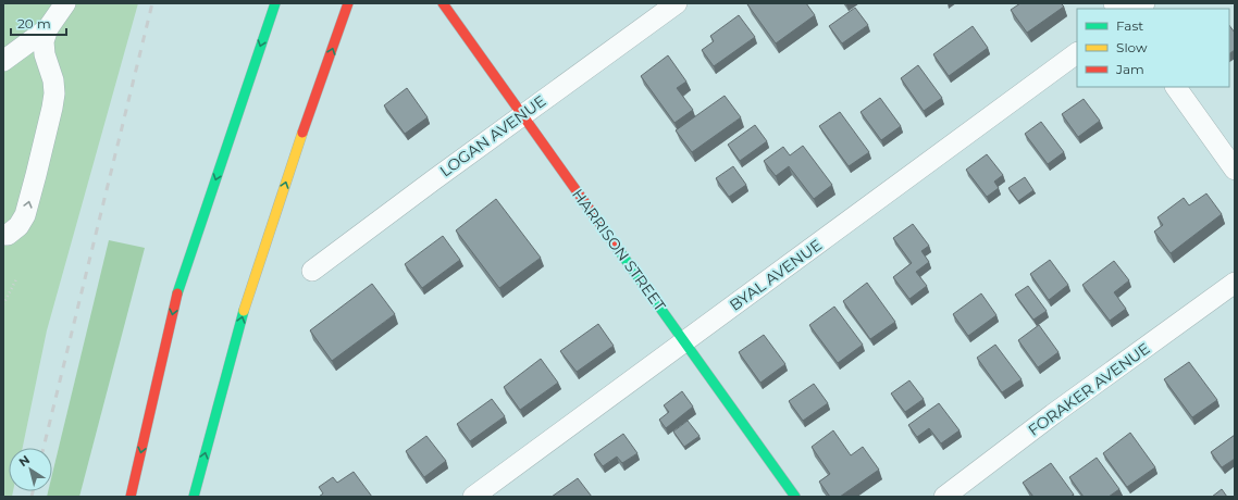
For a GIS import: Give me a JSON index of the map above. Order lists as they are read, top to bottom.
{
  "streets": {
    "main road": ["HARRISON STREET"],
    "street": ["LOGAN AVENUE", "BYAL AVENUE", "FORAKER AVENUE"]
  },
  "crossings": [
    ["LOGAN AVENUE", "HARRISON STREET"],
    ["HARRISON STREET", "BYAL AVENUE"]
  ],
  "legend": ["Fast", "Slow", "Jam"],
  "scale_bar": "20 m",
  "north": "top left"
}
